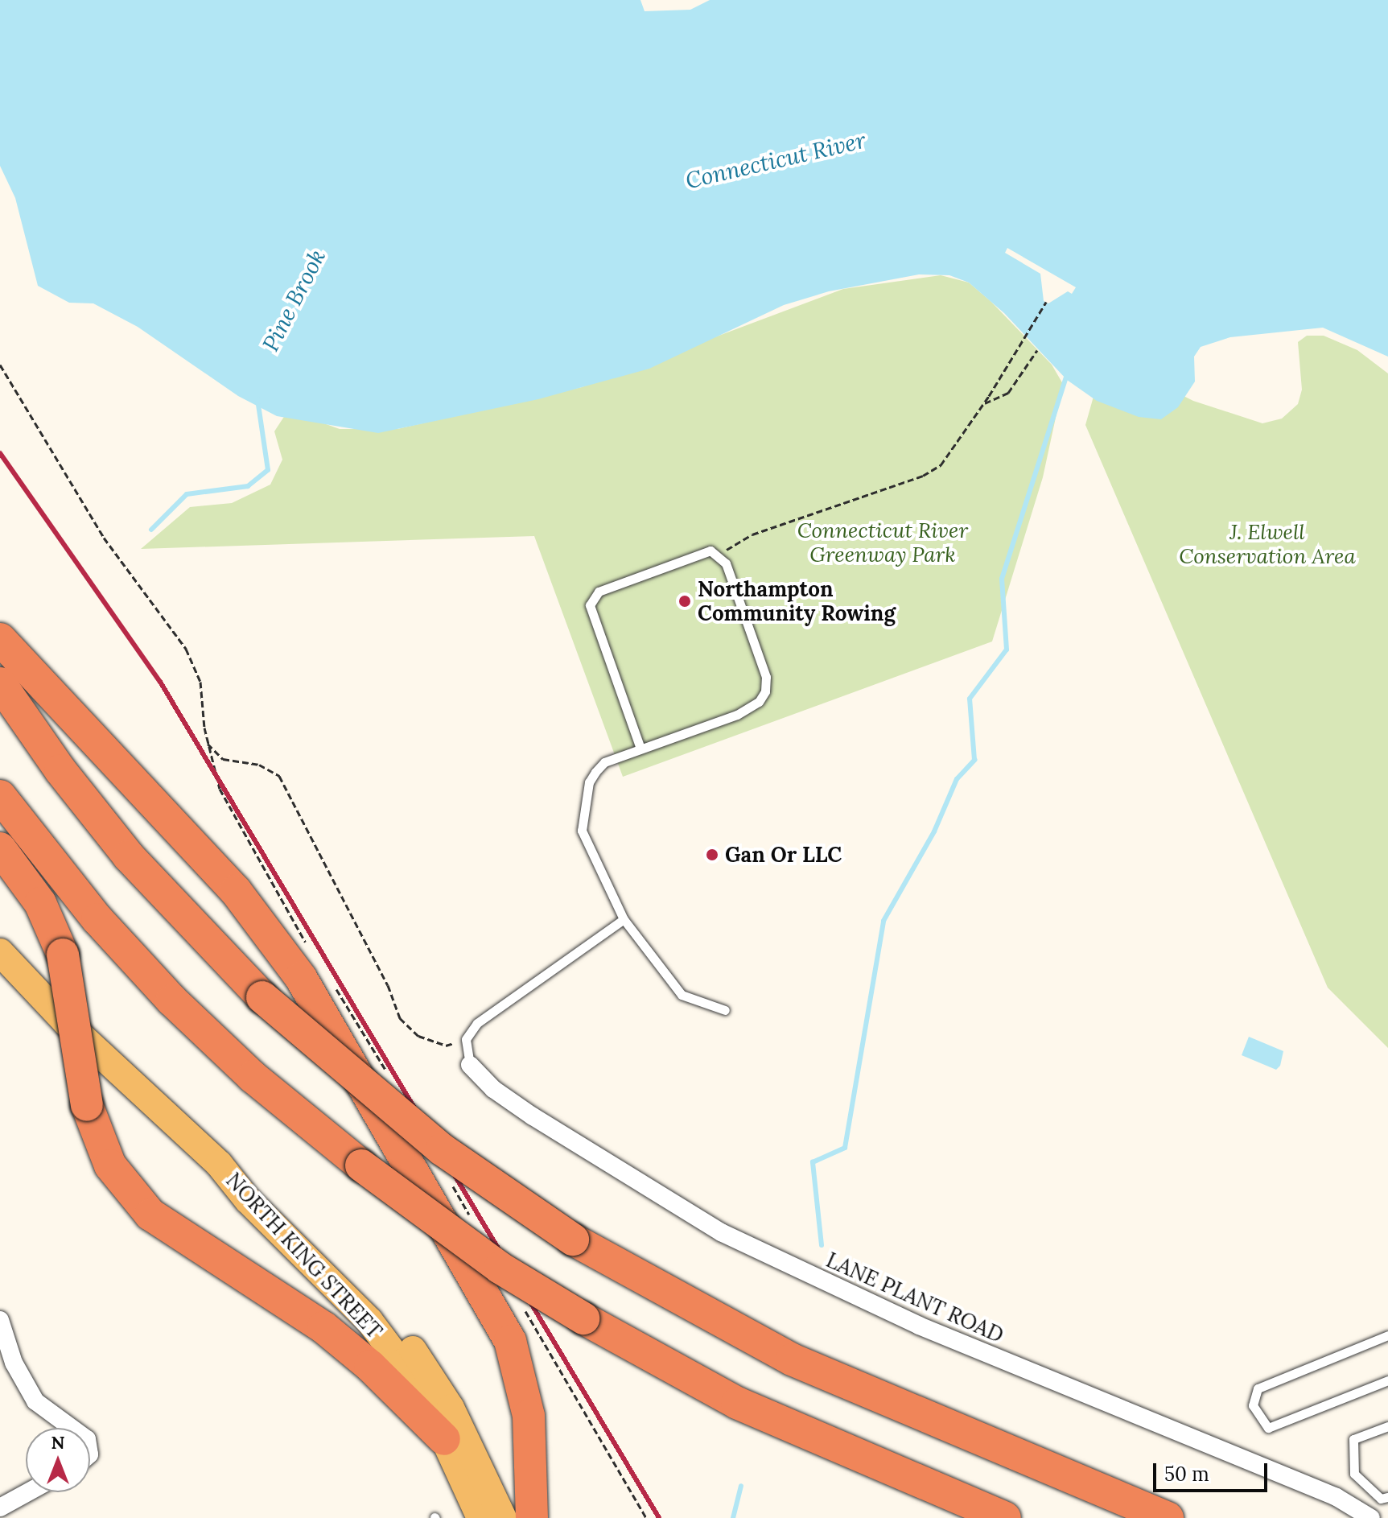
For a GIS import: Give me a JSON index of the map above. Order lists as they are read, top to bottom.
{
  "streets": {
    "main road": ["NORTH KING STREET"],
    "street": ["LANE PLANT ROAD"]
  },
  "water": ["Connecticut River", "Pine Brook"],
  "parks": ["Connecticut River Greenway Park", "J. Elwell Conservation Area"],
  "places": ["Northampton Community Rowing", "Gan Or LLC"],
  "scale_bar": "50 m",
  "north": "top"
}
